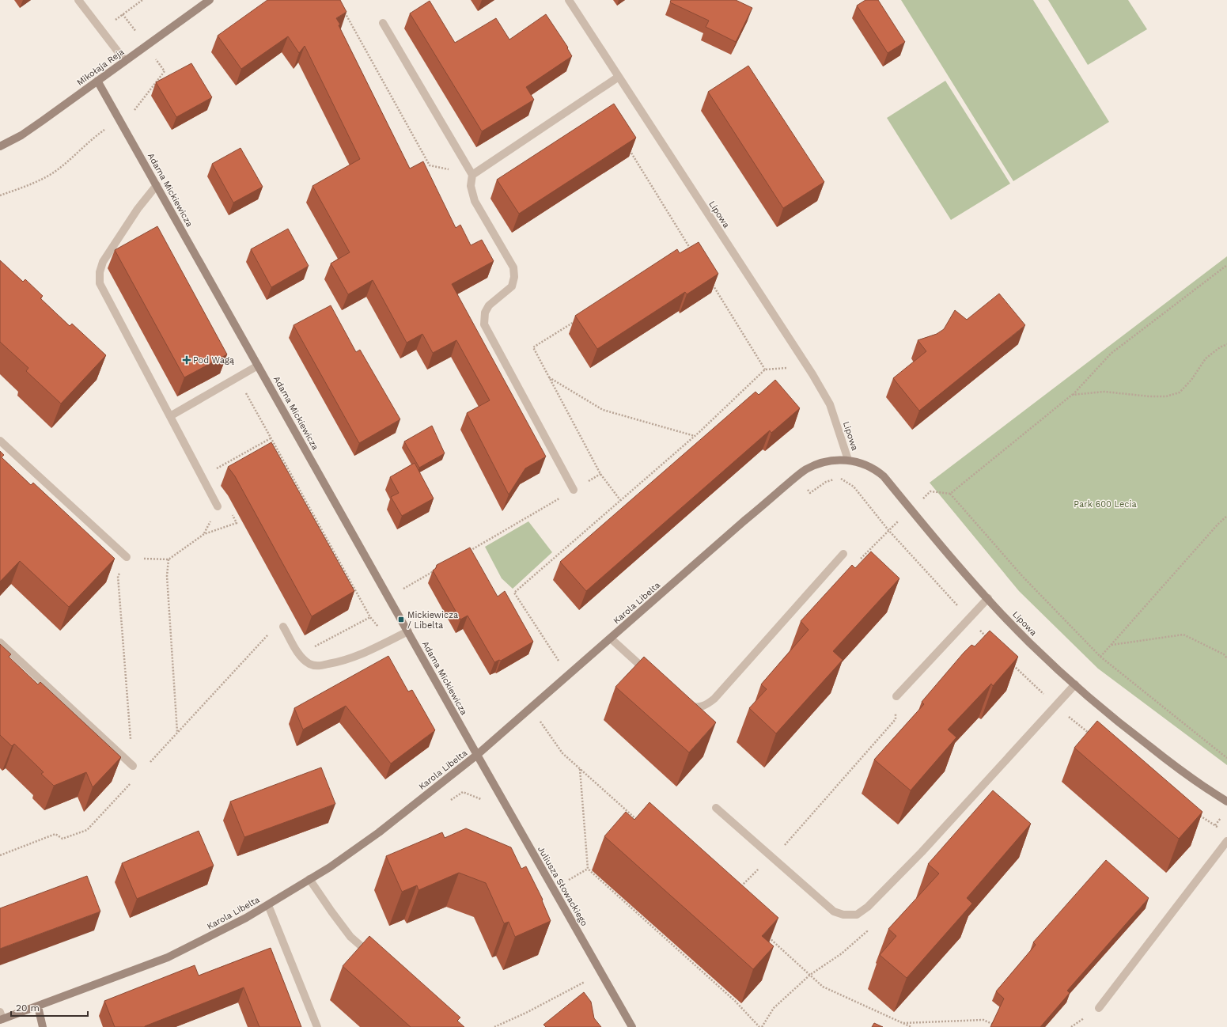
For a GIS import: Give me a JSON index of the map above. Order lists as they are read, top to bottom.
{
  "streets": {
    "street": [
      "Mikołaja Reja",
      "Adama Mickiewicza",
      "Lipowa",
      "Karola Libelta",
      "Juliusza Słowackiego"
    ]
  },
  "crossings": [
    ["Mikołaja Reja", "Adama Mickiewicza"],
    ["Adama Mickiewicza", "Karola Libelta"],
    ["Adama Mickiewicza", "Juliusza Słowackiego"],
    ["Lipowa", "Karola Libelta"],
    ["Karola Libelta", "Juliusza Słowackiego"]
  ],
  "parks": ["Park 600 Lecia"],
  "places": {
    "health": ["Pod Wagą"],
    "transit": ["Mickiewicza / Libelta"]
  },
  "scale_bar": "20 m"
}
